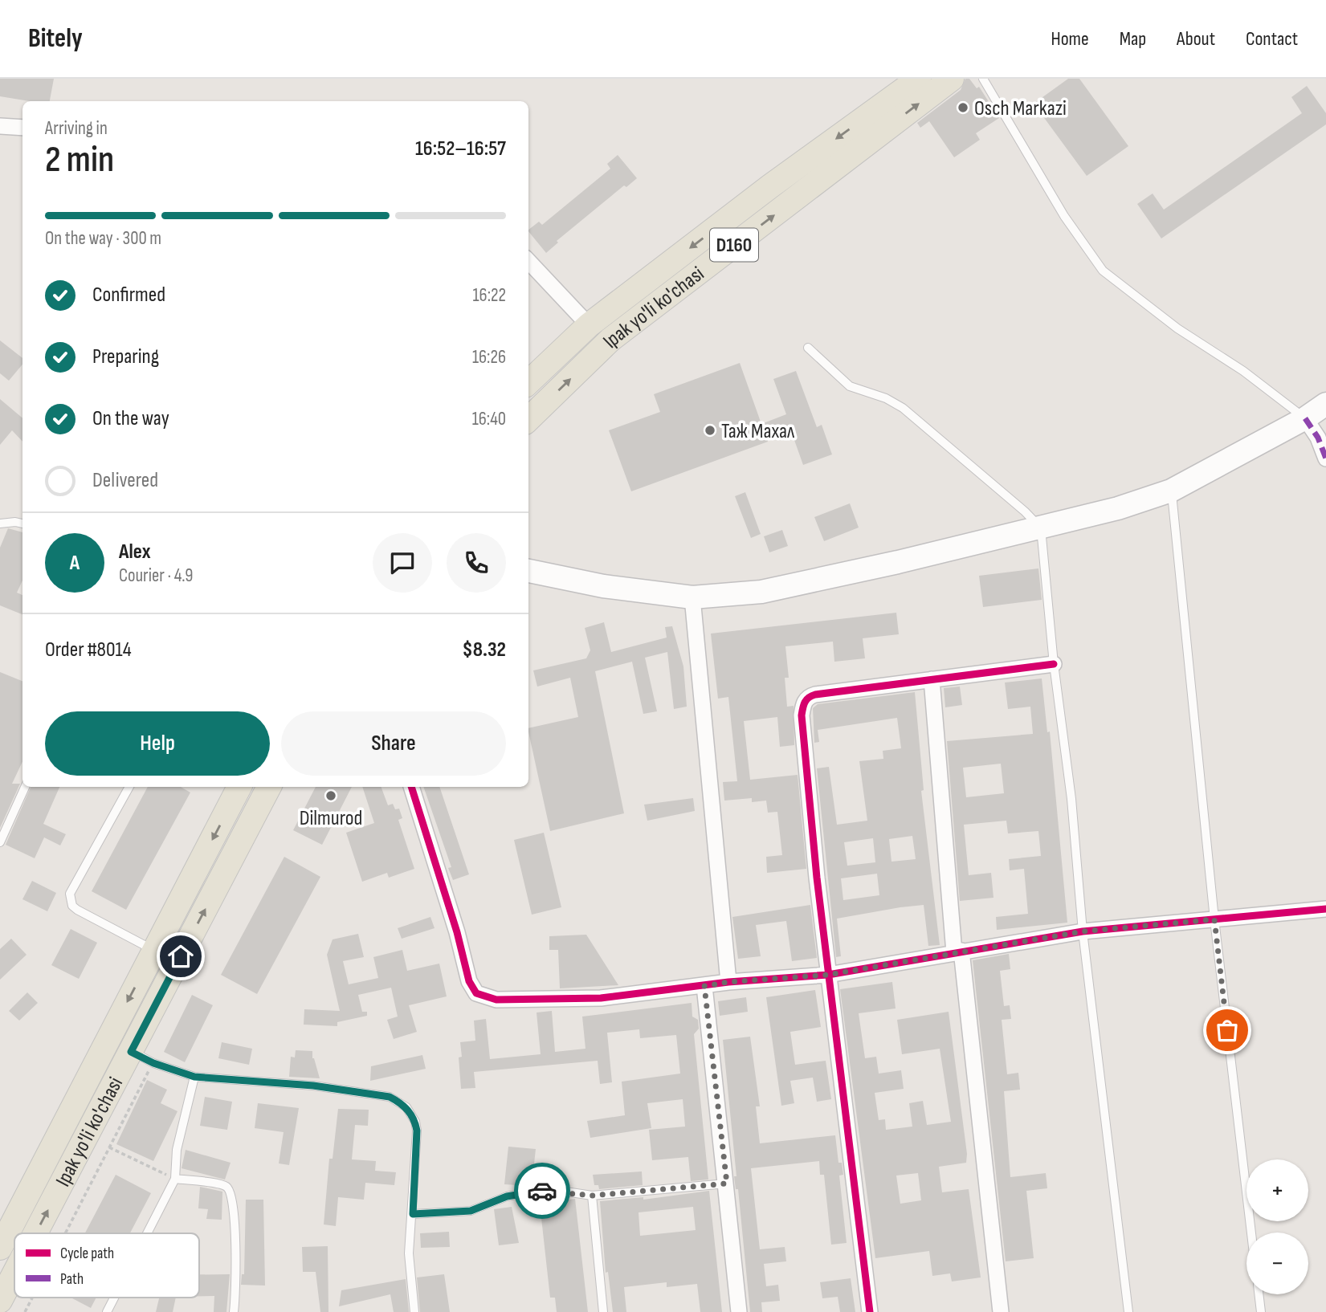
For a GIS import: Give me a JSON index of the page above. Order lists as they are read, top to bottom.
{
  "streets": {
    "main road": ["D160", "Ipak yo'li ko'chasi"]
  },
  "places": ["Osch Markazi", "Таж Махал", "Dilmurod"],
  "legend": ["Cycle path", "Path"],
  "page": {
    "header": "Bitely",
    "nav": [
      "Home",
      "Map",
      "About",
      "Contact"
    ],
    "heading": ["2 min", "Arriving in", "16:52–16:57"],
    "panel": [
      "Alex",
      "Courier · 4.9",
      "Order #8014",
      "$8.32"
    ],
    "bar": "On the way · 300 m",
    "list": [
      ["Confirmed", "16:22"],
      ["Preparing", "16:26"],
      ["On the way", "16:40"],
      "Delivered"
    ],
    "round": "A",
    "buttons": ["Help", "Share"],
    "map_buttons": ["+", "−"]
  }
}
